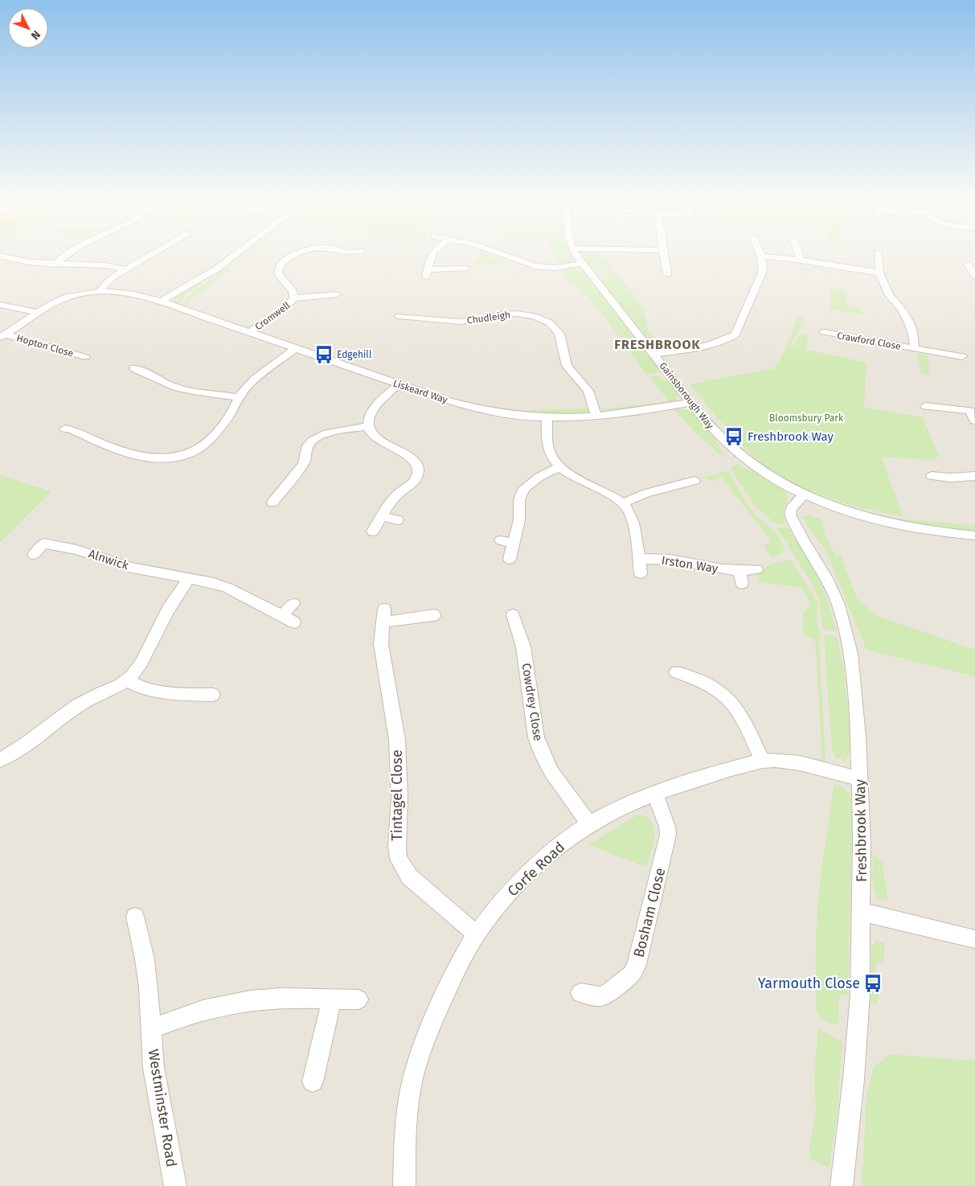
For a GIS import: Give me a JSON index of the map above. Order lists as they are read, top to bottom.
{
  "streets": {
    "street": [
      "Cromwell",
      "Chudleigh",
      "Crawford Close",
      "Hopton Close",
      "Liskeard Way",
      "Gainsborough Way",
      "Alnwick",
      "Irston Way",
      "Cowdrey Close",
      "Tintagel Close",
      "Freshbrook Way",
      "Corfe Road",
      "Bosham Close",
      "Westminster Road"
    ]
  },
  "crossings": [
    ["Cromwell", "Liskeard Way"],
    ["Chudleigh", "Liskeard Way"],
    ["Hopton Close", "Liskeard Way"],
    ["Liskeard Way", "Gainsborough Way"],
    ["Gainsborough Way", "Freshbrook Way"],
    ["Cowdrey Close", "Corfe Road"],
    ["Tintagel Close", "Corfe Road"],
    ["Freshbrook Way", "Corfe Road"],
    ["Corfe Road", "Bosham Close"]
  ],
  "districts": ["FRESHBROOK"],
  "parks": ["Bloomsbury Park"],
  "places": {
    "bus stop": ["Edgehill", "Freshbrook Way", "Yarmouth Close"]
  },
  "north": "bottom right"
}
